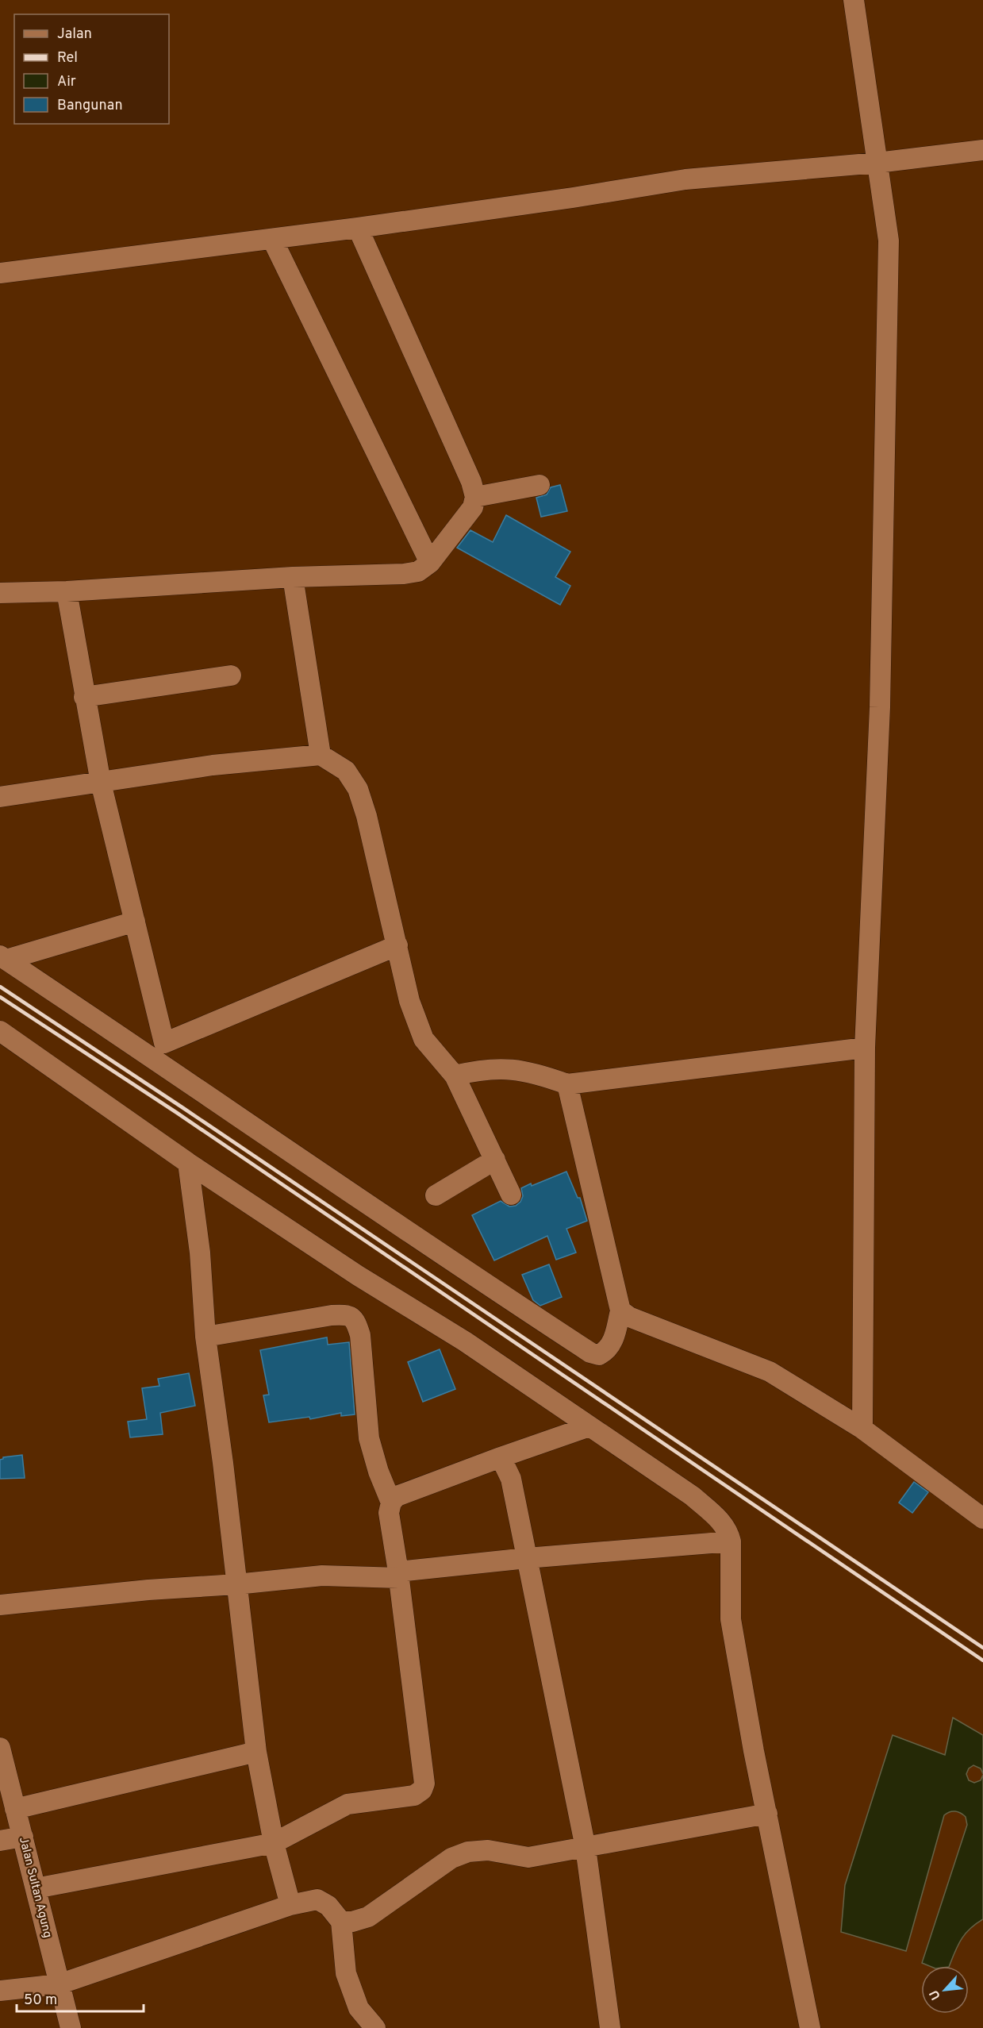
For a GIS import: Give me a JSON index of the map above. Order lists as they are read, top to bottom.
{
  "streets": {
    "street": ["Jalan Sultan Agung"]
  },
  "legend": [
    "Jalan",
    "Rel",
    "Air",
    "Bangunan"
  ],
  "scale_bar": "50 m",
  "north": "bottom left"
}
